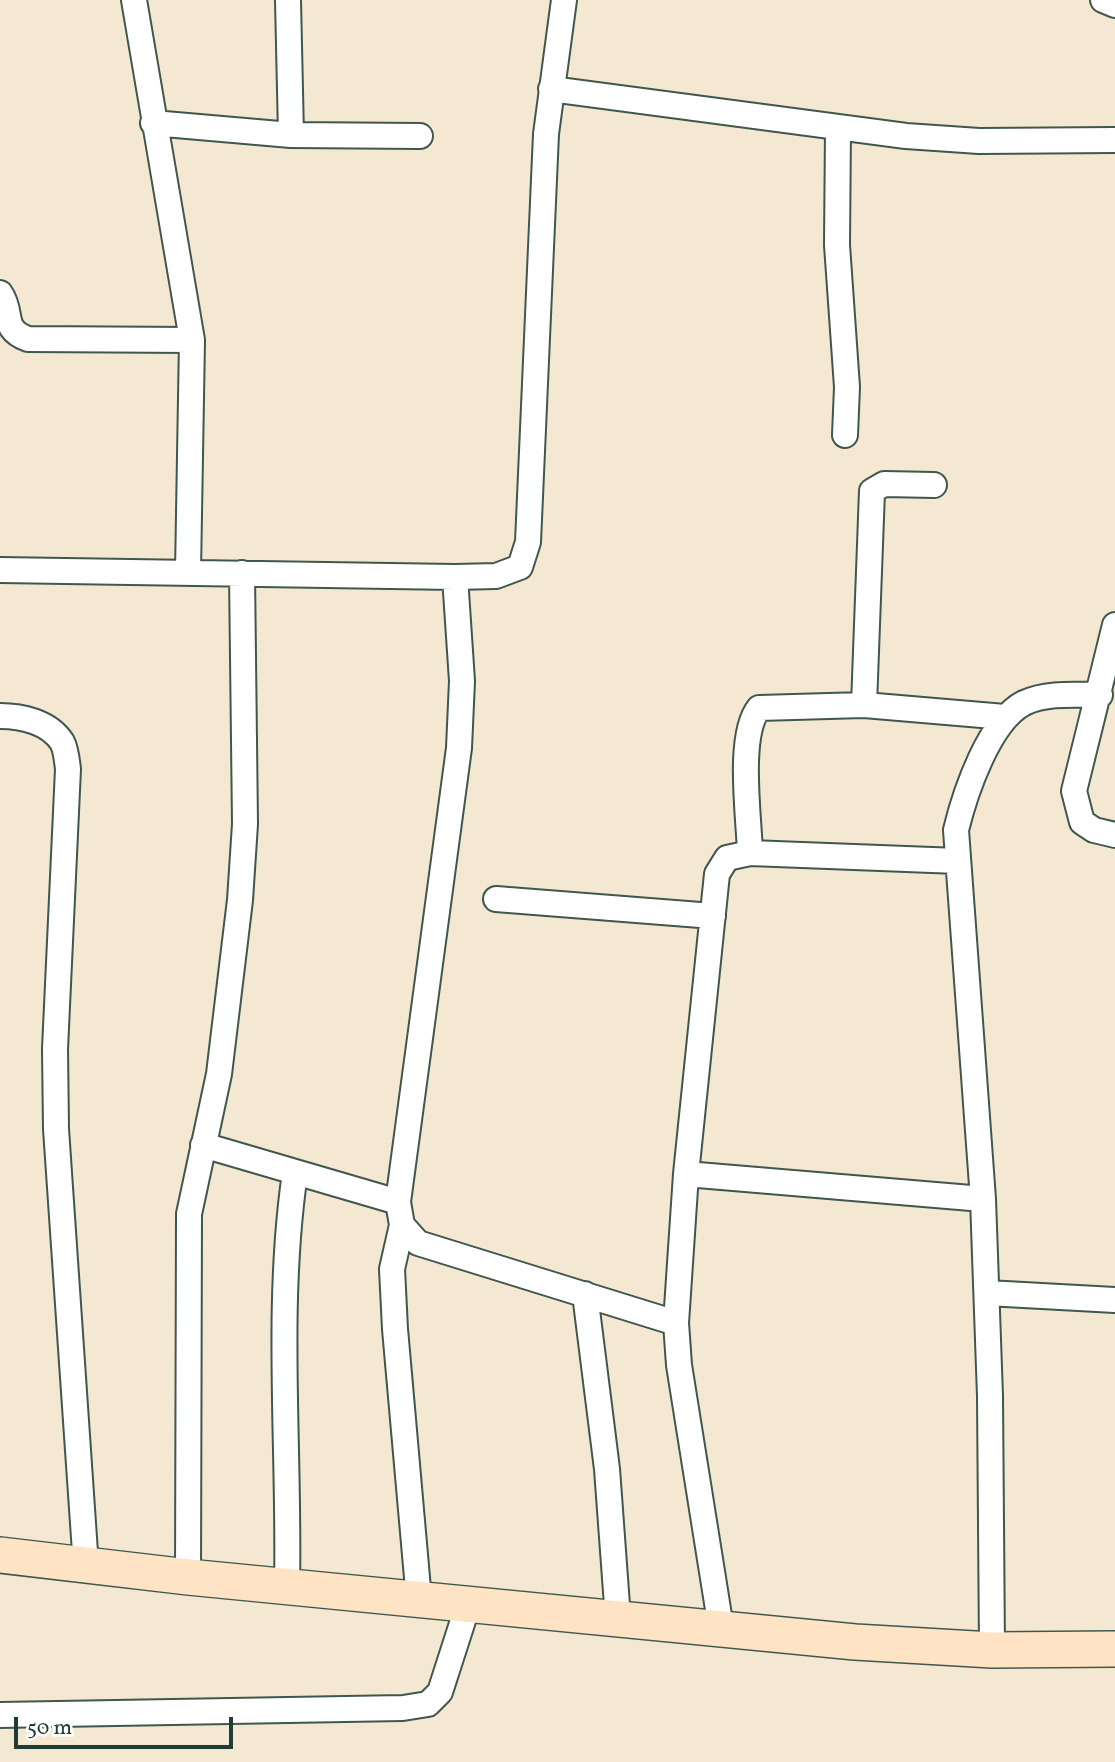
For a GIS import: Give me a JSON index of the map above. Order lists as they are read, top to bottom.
{
  "scale_bar": "50 m"
}
